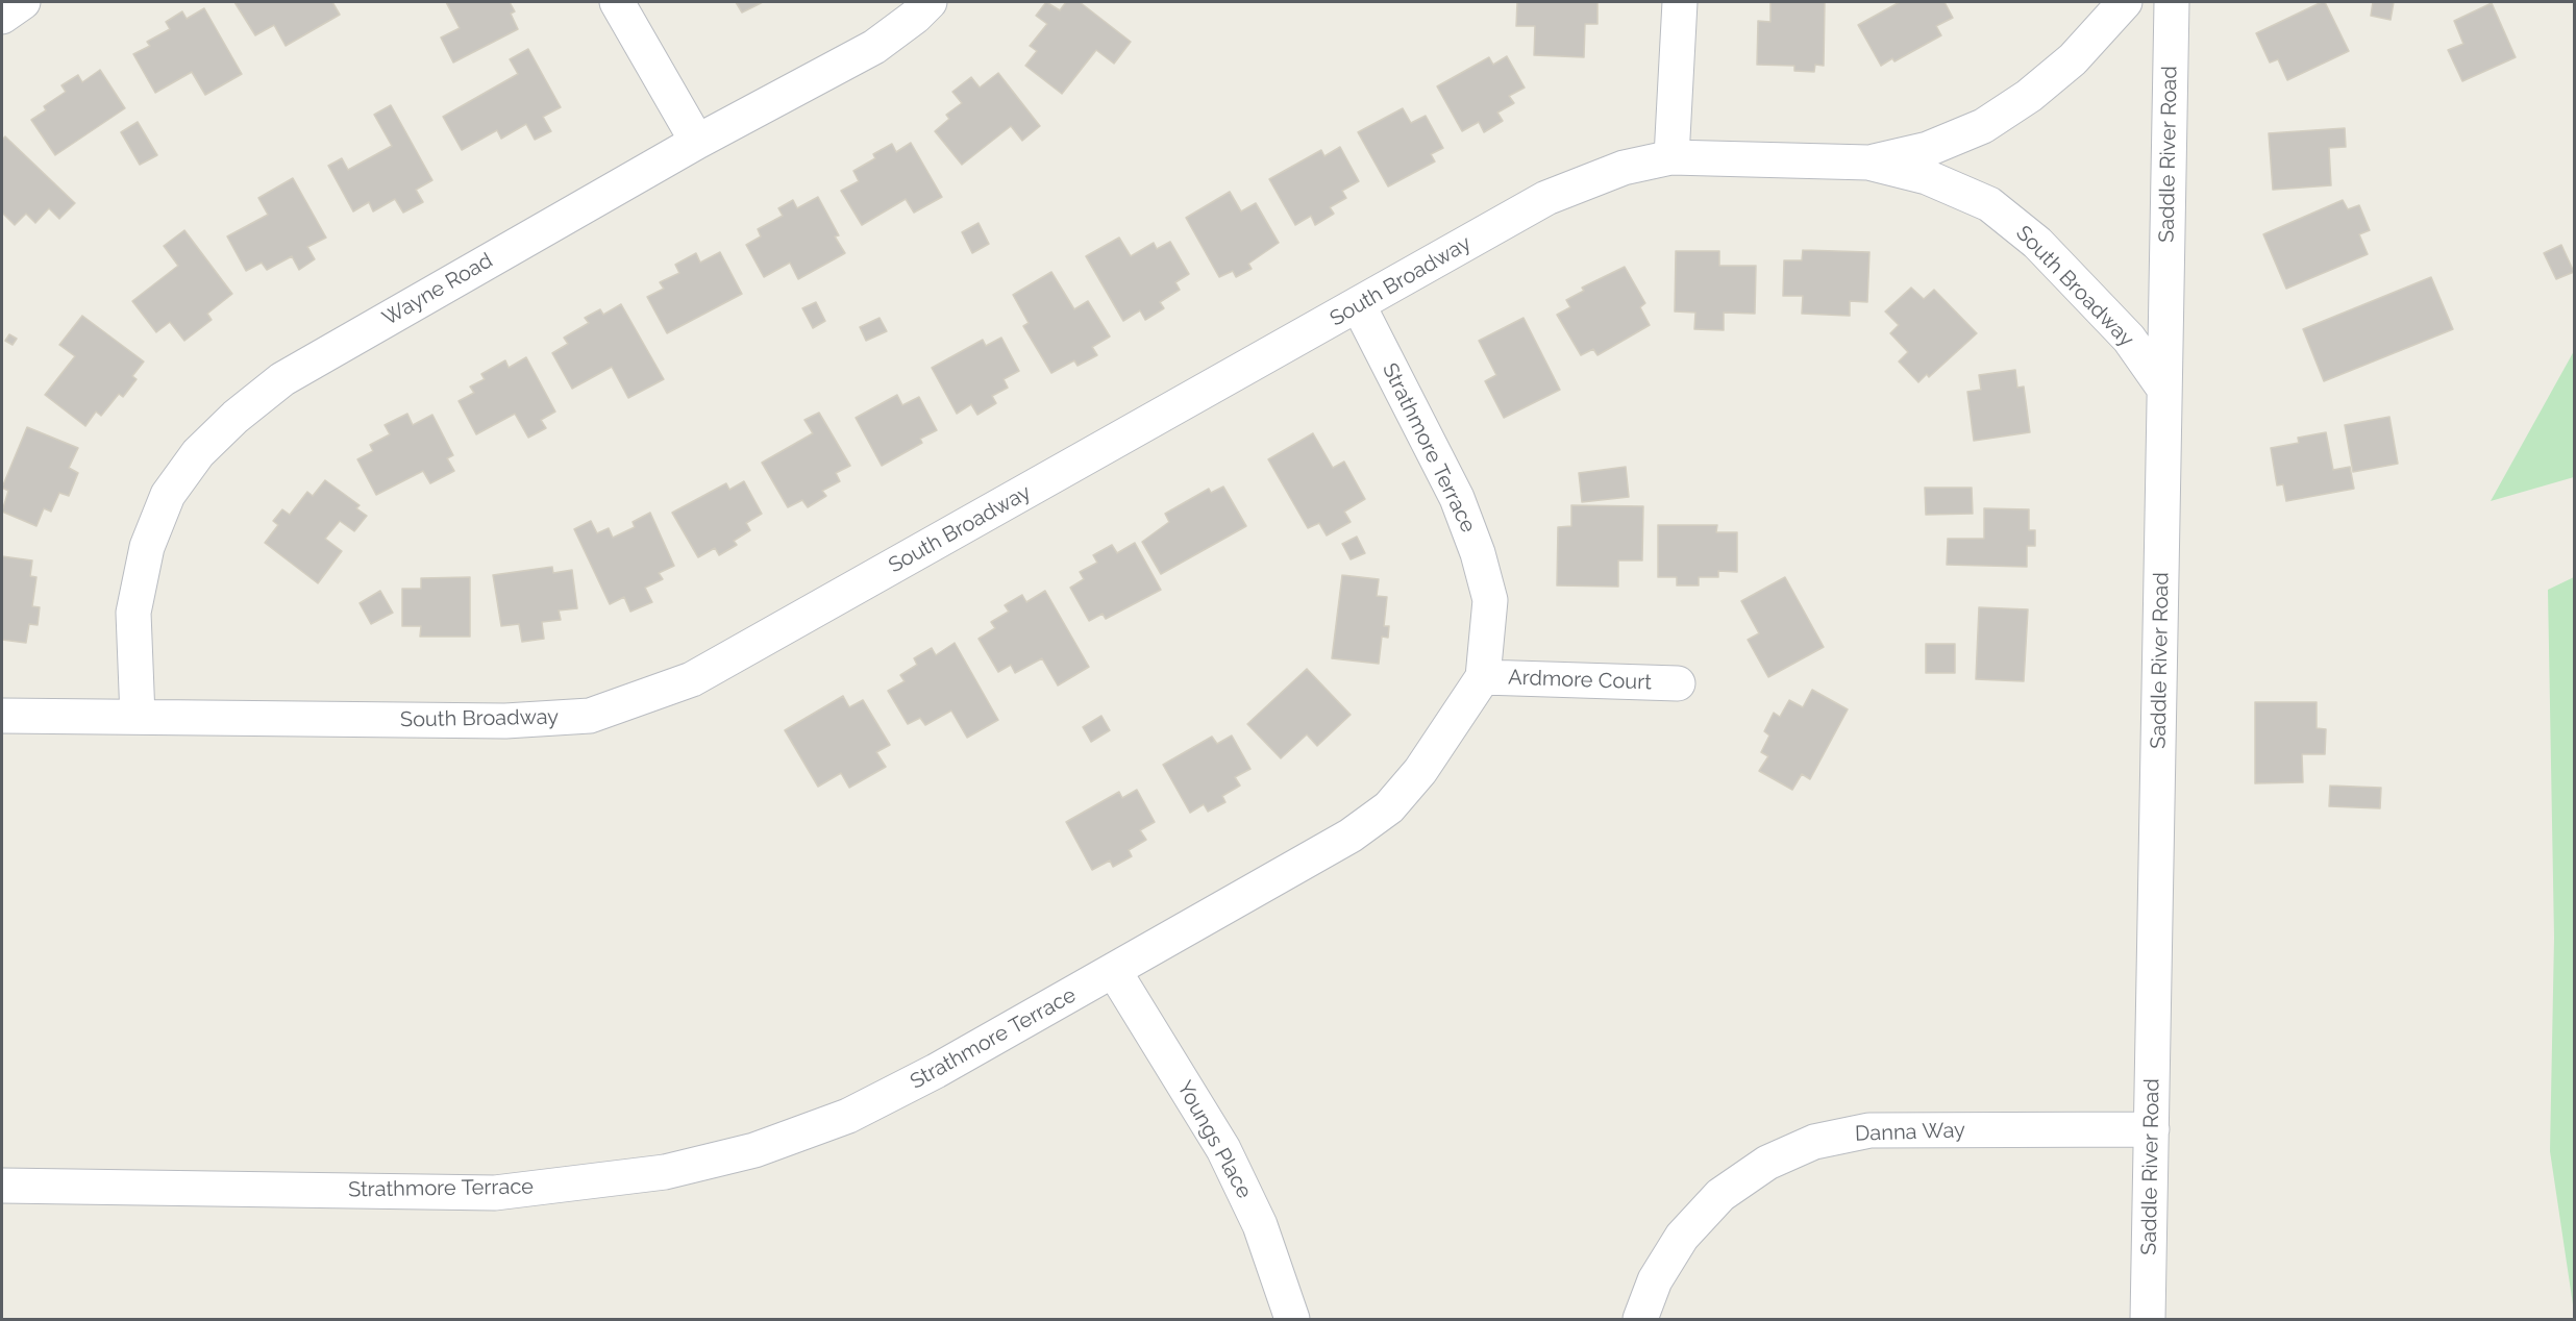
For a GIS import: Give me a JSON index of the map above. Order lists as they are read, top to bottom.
{
  "streets": {
    "street": [
      "Saddle River Road",
      "South Broadway",
      "Wayne Road",
      "Strathmore Terrace",
      "Ardmore Court",
      "Danna Way",
      "Youngs Place"
    ]
  },
  "crossings": [
    ["Saddle River Road", "South Broadway"],
    ["Saddle River Road", "Danna Way"],
    ["South Broadway", "Wayne Road"],
    ["South Broadway", "Strathmore Terrace"],
    ["Strathmore Terrace", "Ardmore Court"],
    ["Strathmore Terrace", "Youngs Place"]
  ]
}
